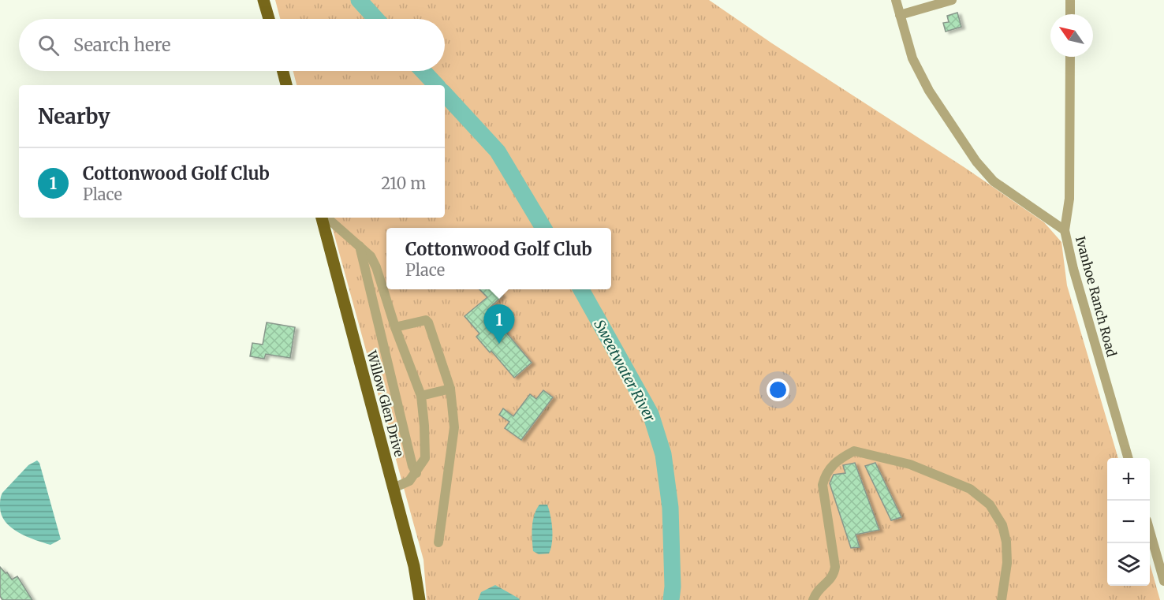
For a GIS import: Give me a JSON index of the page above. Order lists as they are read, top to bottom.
{
  "streets": {
    "main road": ["Willow Glen Drive"],
    "street": ["Ivanhoe Ranch Road"]
  },
  "water": ["Sweetwater River"],
  "north": "top left",
  "page": {
    "search": "Search here",
    "heading": "Nearby",
    "list": [
      {
        "mark": "1",
        "name": "Cottonwood Golf Club",
        "note": "Place",
        "value": "210 m"
      }
    ],
    "popup": ["Cottonwood Golf Club", "Place"],
    "pins": "1",
    "map_buttons": ["+", "−"]
  }
}
